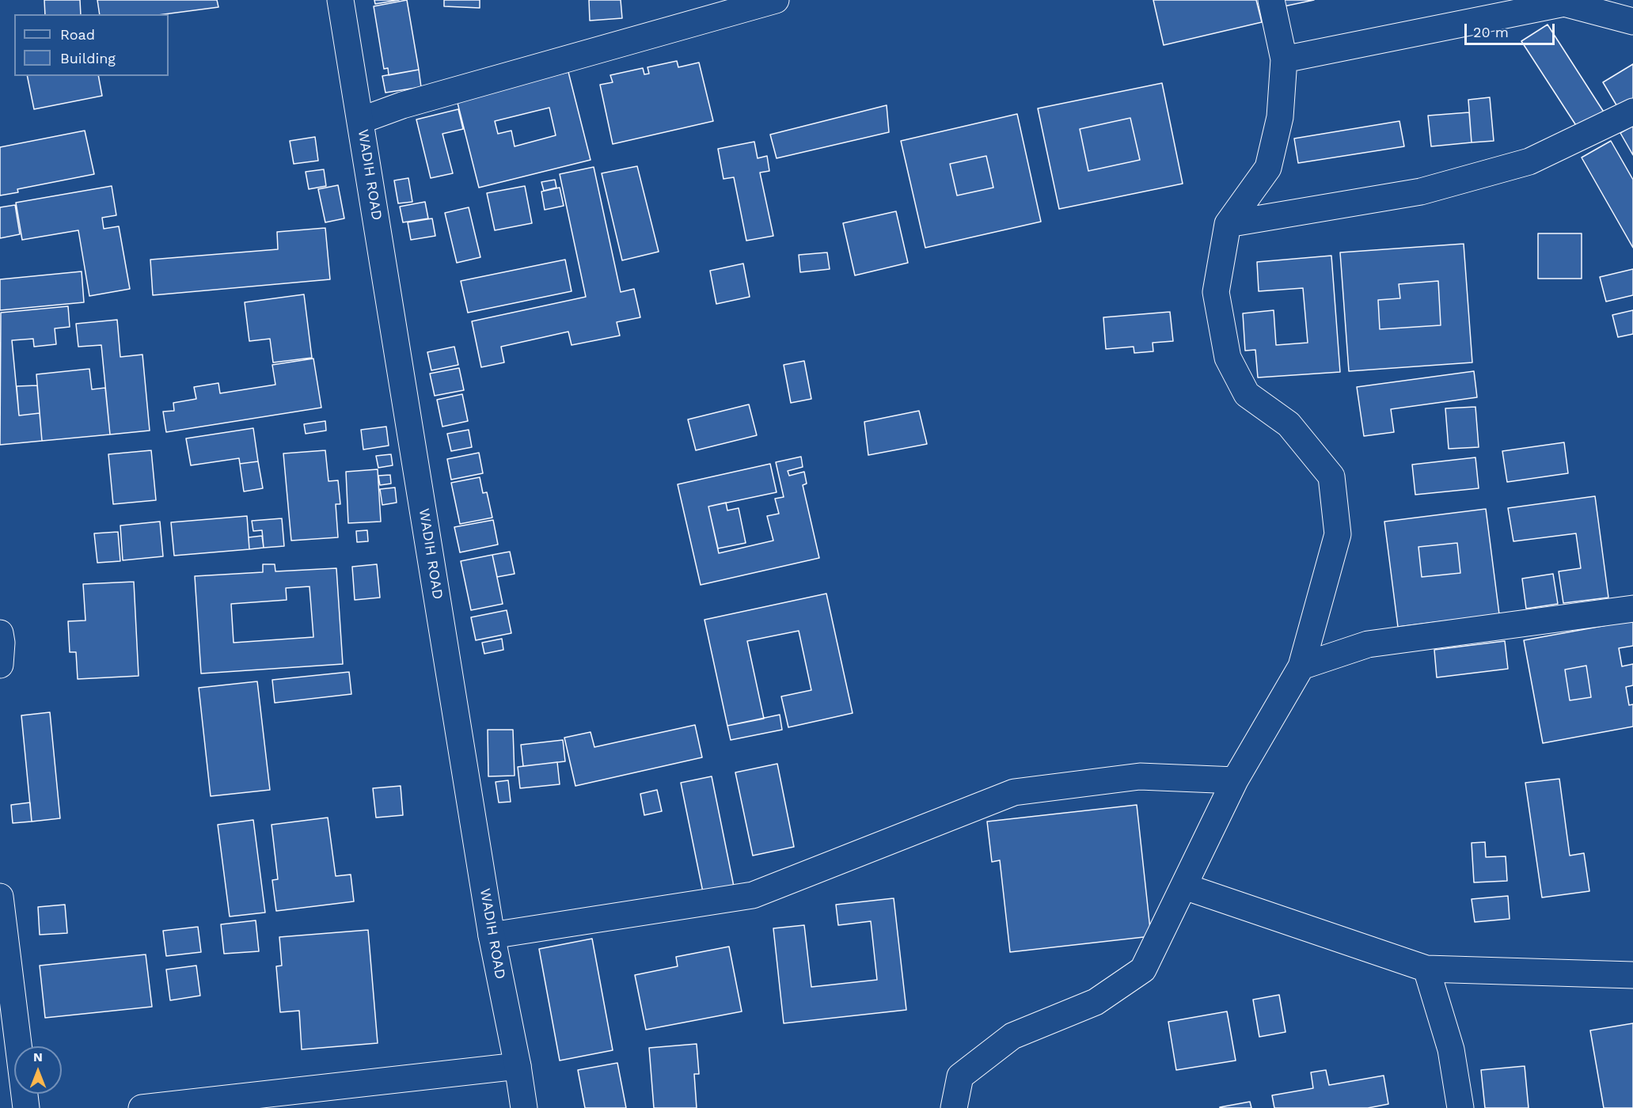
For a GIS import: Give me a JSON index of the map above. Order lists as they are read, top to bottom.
{
  "streets": {
    "street": ["WADIH ROAD"]
  },
  "legend": ["Road", "Building"],
  "scale_bar": "20 m",
  "north": "top"
}
